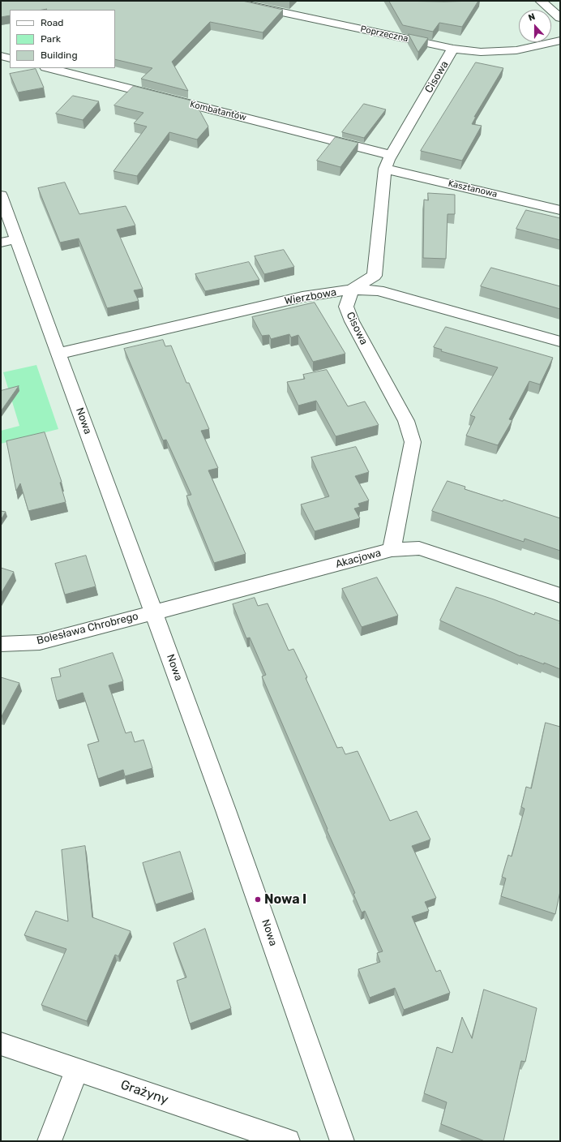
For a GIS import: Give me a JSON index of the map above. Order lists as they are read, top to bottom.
{
  "streets": {
    "street": [
      "Poprzeczna",
      "Cisowa",
      "Kombatantów",
      "Kasztanowa",
      "Wierzbowa",
      "Nowa",
      "Akacjowa",
      "Bolesława Chrobrego",
      "Grażyny"
    ]
  },
  "crossings": [
    ["Poprzeczna", "Cisowa"],
    ["Cisowa", "Kombatantów"],
    ["Cisowa", "Kasztanowa"],
    ["Cisowa", "Wierzbowa"],
    ["Cisowa", "Akacjowa"],
    ["Kombatantów", "Kasztanowa"],
    ["Wierzbowa", "Nowa"],
    ["Nowa", "Akacjowa"],
    ["Nowa", "Bolesława Chrobrego"],
    ["Akacjowa", "Bolesława Chrobrego"]
  ],
  "places": ["Nowa I"],
  "legend": ["Road", "Park", "Building"],
  "north": "top"
}
